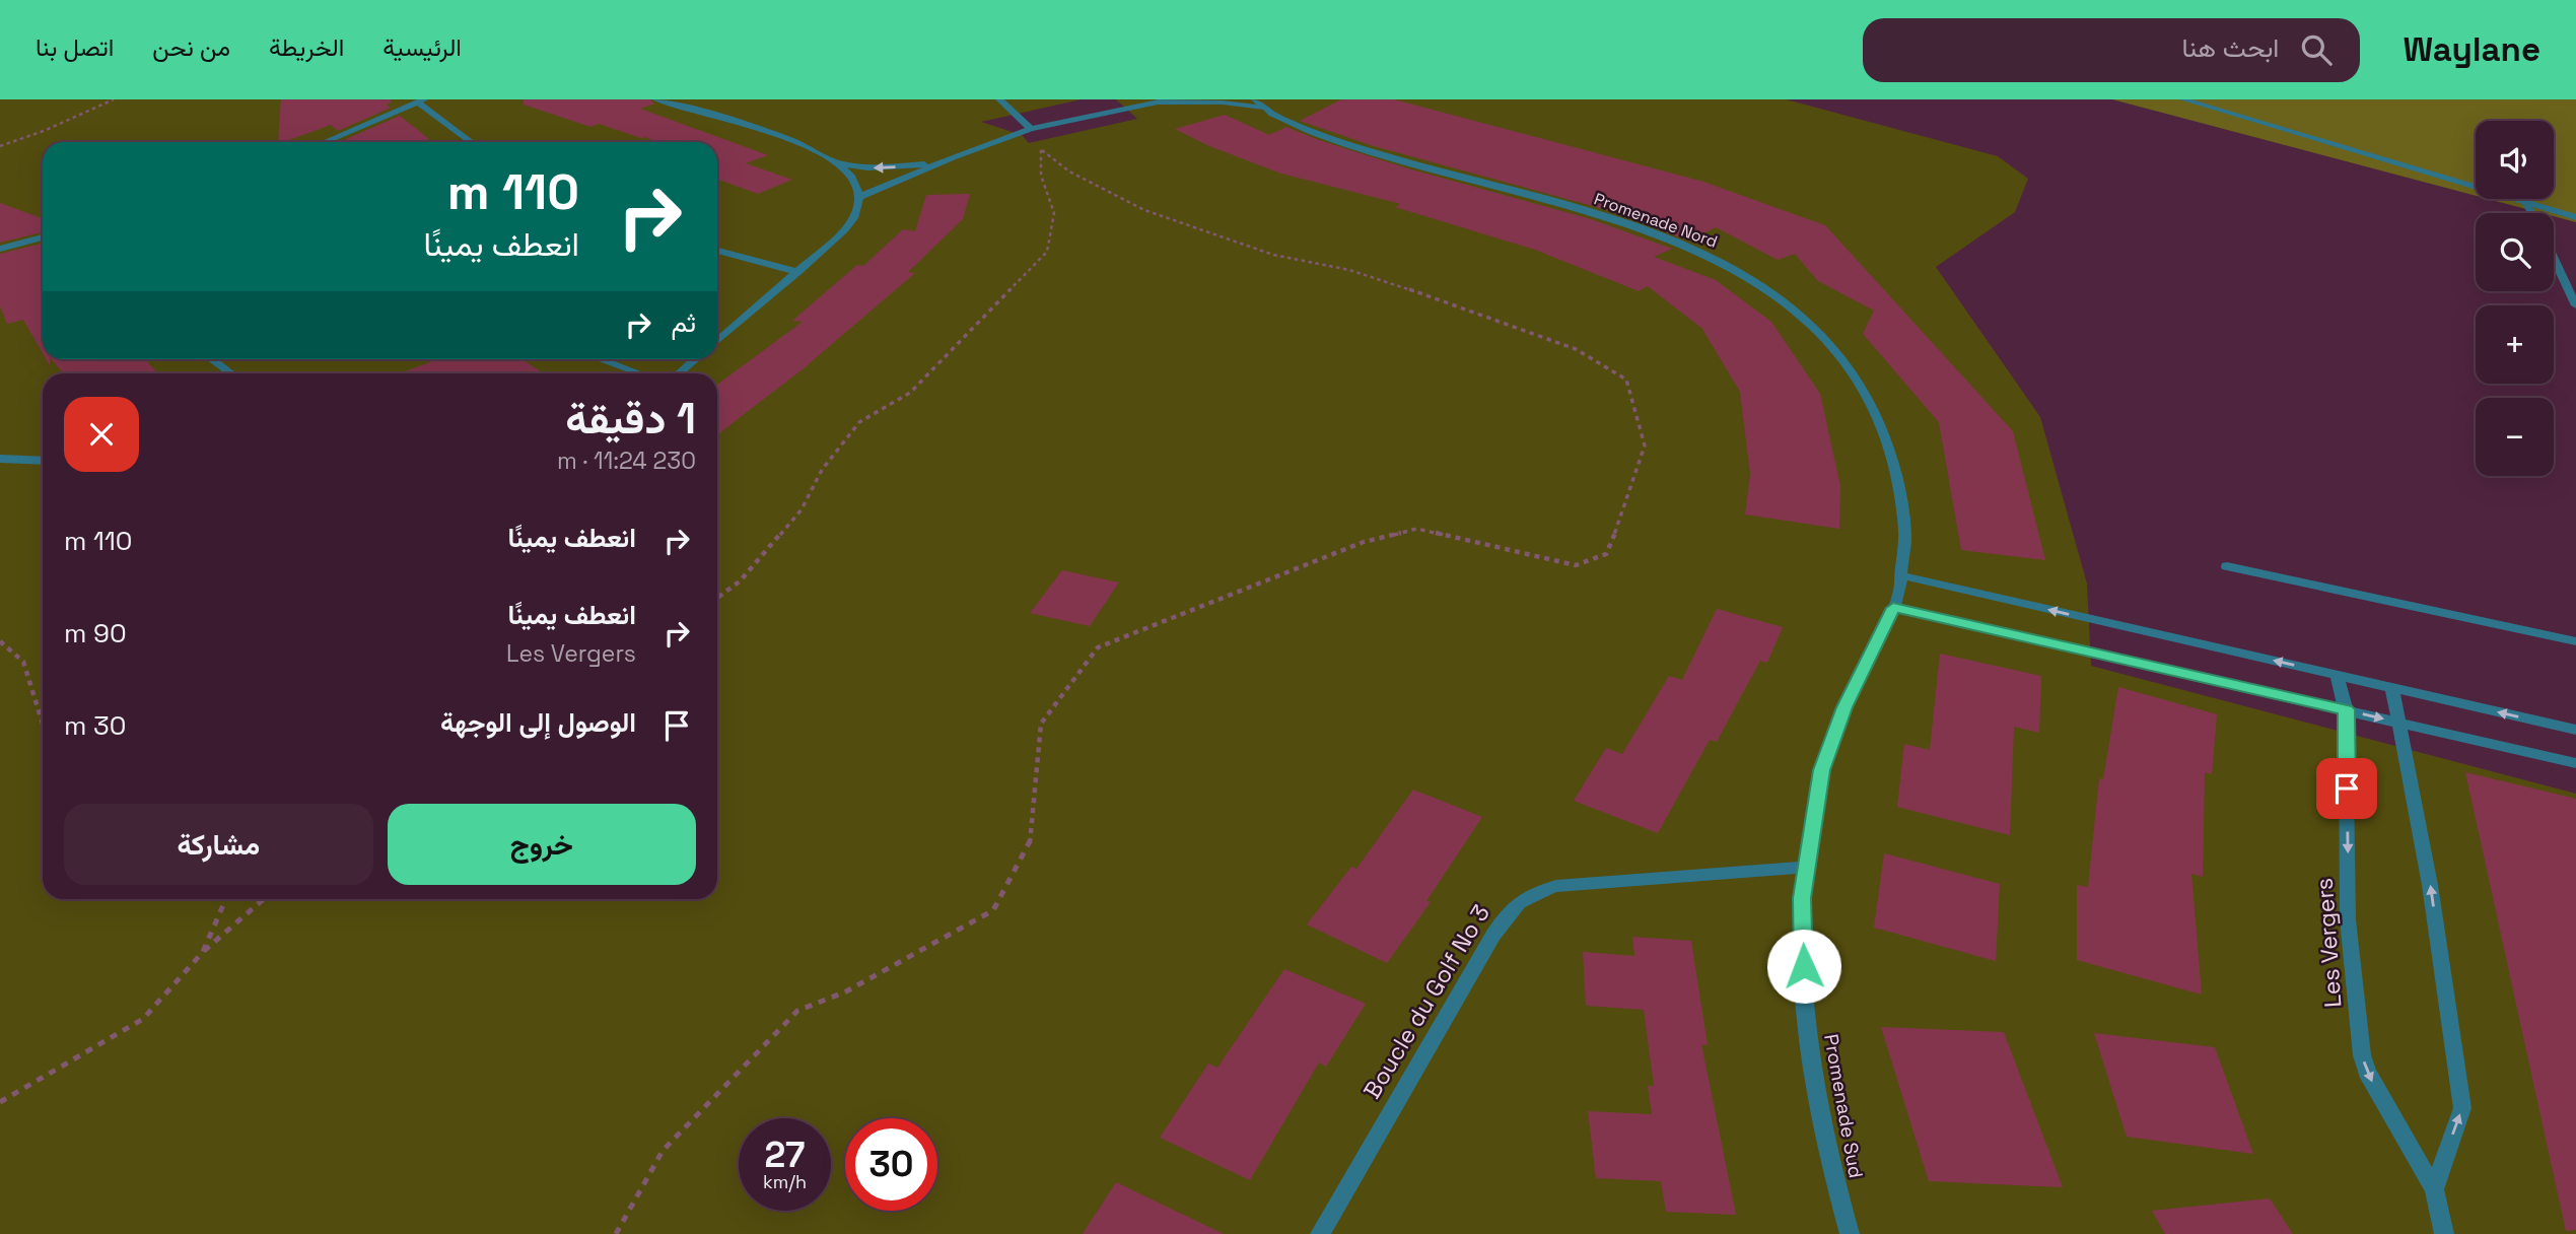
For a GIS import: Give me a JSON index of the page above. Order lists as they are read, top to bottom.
{
  "streets": {
    "street": [
      "Promenade Nord",
      "Les Vergers",
      "Boucle du Golf No 3",
      "Promenade Sud"
    ]
  },
  "crossings": [
    ["Promenade Nord", "Promenade Sud"],
    ["Boucle du Golf No 3", "Promenade Sud"]
  ],
  "page": {
    "header": "Waylane",
    "search": "ابحث هنا",
    "nav": [
      "الرئيسية",
      "الخريطة",
      "من نحن",
      "اتصل بنا"
    ],
    "map_buttons": ["+", "−"],
    "turn": ["110 m", "انعطف يمينًا"],
    "then": "ثم",
    "heading": ["1 دقيقة", "230 m · 11:24"],
    "list": [
      {
        "name": "انعطف يمينًا",
        "value": "110 m"
      },
      {
        "name": "انعطف يمينًا",
        "note": "Les Vergers",
        "value": "90 m"
      },
      {
        "name": "الوصول إلى الوجهة",
        "value": "30 m"
      }
    ],
    "buttons": ["خروج", "مشاركة"],
    "speed": "27 km/h",
    "limit": "30"
  }
}
